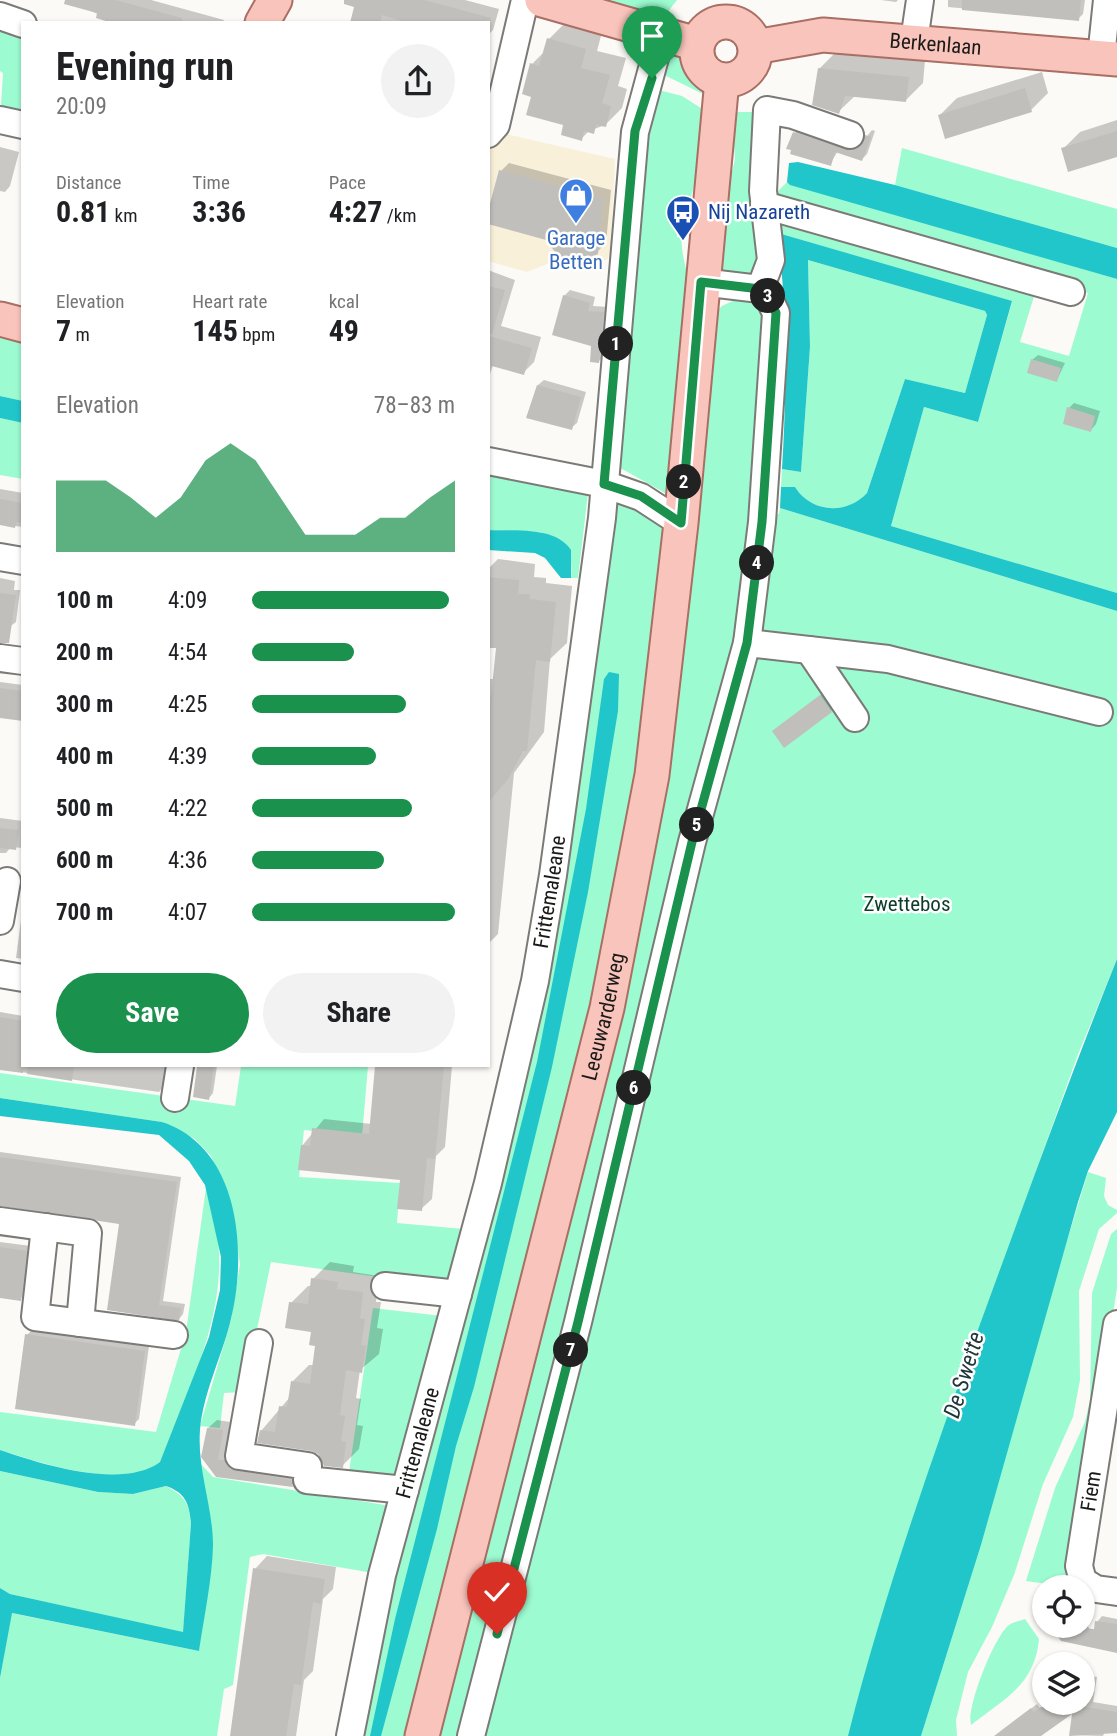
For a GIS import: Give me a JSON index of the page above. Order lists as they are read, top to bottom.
{
  "streets": {
    "main road": ["Berkenlaan", "Leeuwarderweg"],
    "street": ["Frittemaleane", "Fiem"]
  },
  "crossings": [
    ["Berkenlaan", "Leeuwarderweg"]
  ],
  "water": ["De Swette"],
  "parks": ["Zwettebos"],
  "places": {
    "shop": ["Garage Betten"],
    "bus stop": ["Nij Nazareth"]
  },
  "page": {
    "heading": ["Evening run", "20:09"],
    "stats": [
      ["Distance", "0.81 km"],
      ["Time", "3:36"],
      ["Pace", "4:27 /km"],
      ["Elevation", "7 m"],
      ["Heart rate", "145 bpm"],
      ["kcal", "49"]
    ],
    "pins": [
      "3",
      "1",
      "2",
      "4",
      "5",
      "6",
      "7"
    ],
    "chart": ["Elevation", "78–83 m"],
    "list": [
      {
        "name": "100 m",
        "note": "4:09"
      },
      {
        "name": "200 m",
        "note": "4:54"
      },
      {
        "name": "300 m",
        "note": "4:25"
      },
      {
        "name": "400 m",
        "note": "4:39"
      },
      {
        "name": "500 m",
        "note": "4:22"
      },
      {
        "name": "600 m",
        "note": "4:36"
      },
      {
        "name": "700 m",
        "note": "4:07"
      }
    ],
    "buttons": ["Save", "Share"]
  }
}
